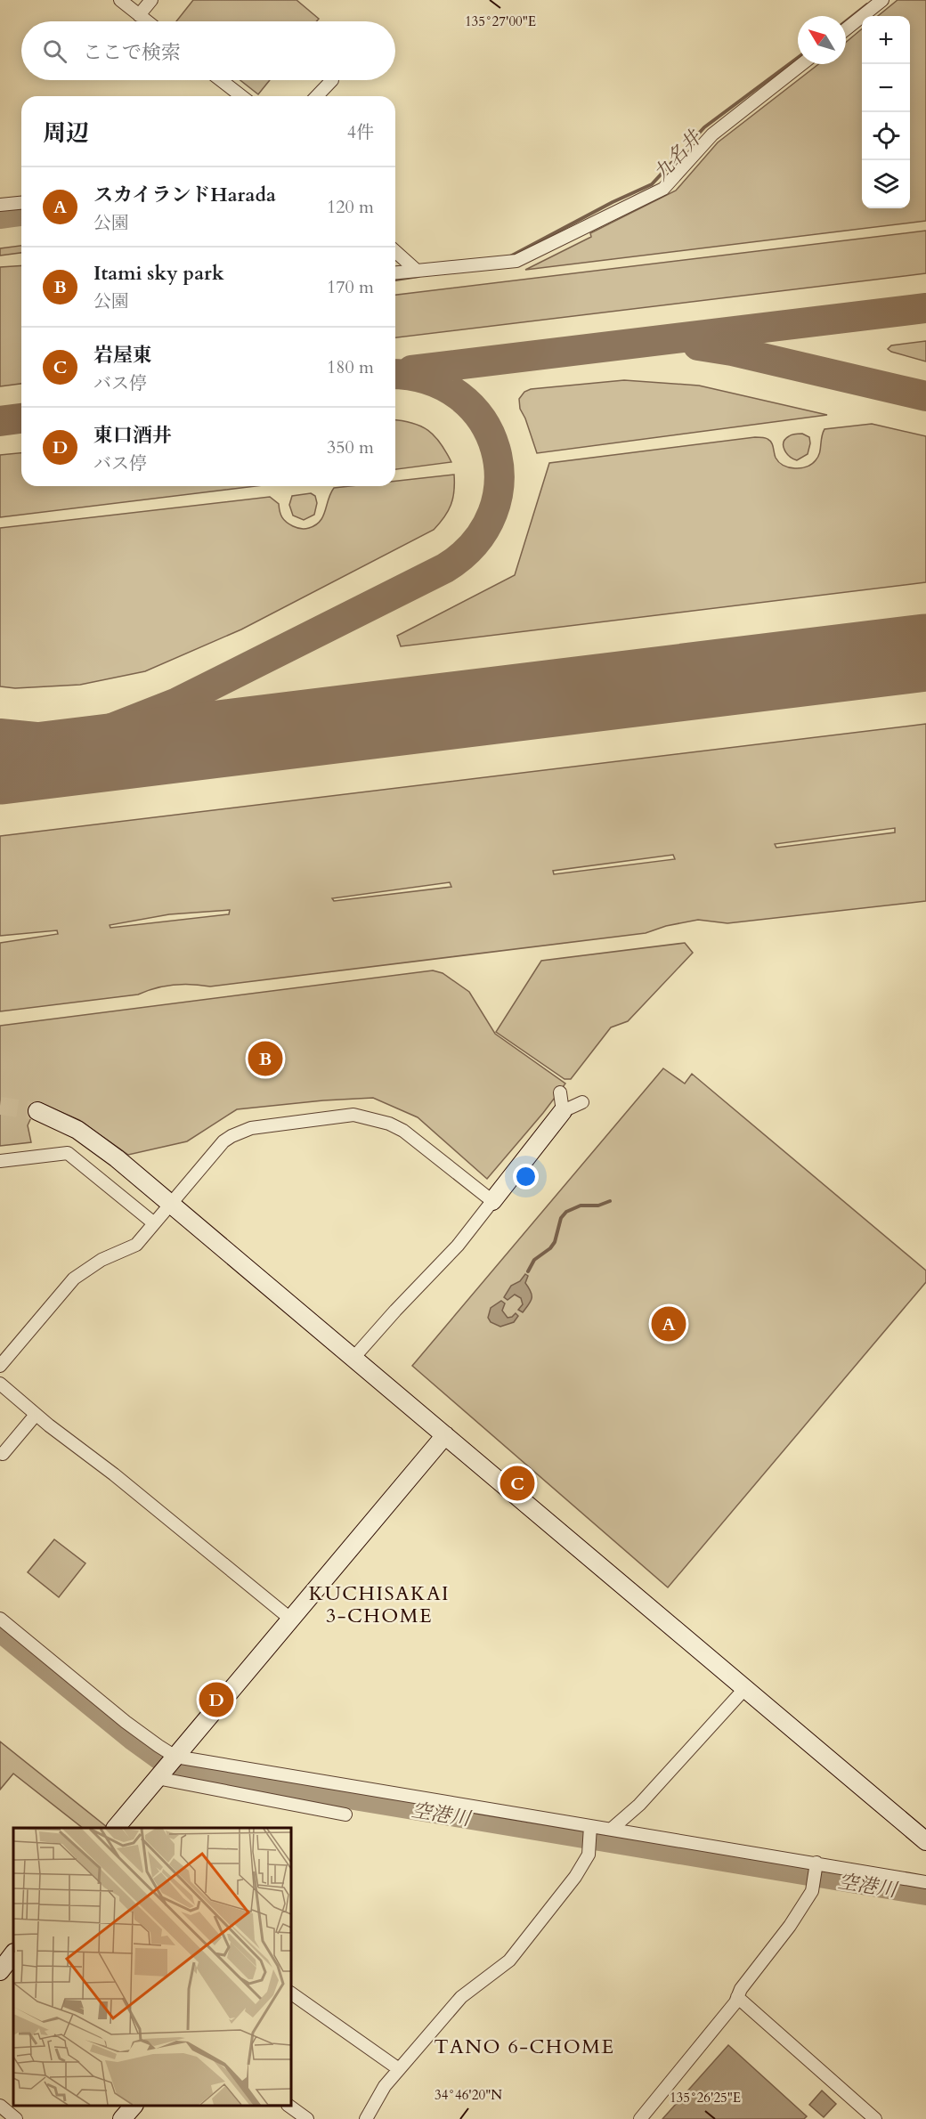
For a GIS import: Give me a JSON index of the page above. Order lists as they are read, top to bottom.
{
  "districts": ["KUCHISAKAI 3-CHOME", "TANO 6-CHOME"],
  "water": ["九名井", "空港川"],
  "north": "top left",
  "page": {
    "map_buttons": ["+", "−"],
    "search": "ここで検索",
    "heading": ["周辺", "4件"],
    "list": [
      {
        "mark": "A",
        "name": "スカイランドHarada",
        "note": "公園",
        "value": "120 m"
      },
      {
        "mark": "B",
        "name": "Itami sky park",
        "note": "公園",
        "value": "170 m"
      },
      {
        "mark": "C",
        "name": "岩屋東",
        "note": "バス停",
        "value": "180 m"
      },
      {
        "mark": "D",
        "name": "東口酒井",
        "note": "バス停",
        "value": "350 m"
      }
    ],
    "pins": [
      "B",
      "A",
      "C",
      "D"
    ]
  },
  "coordinates": ["135°27'00\"E", "34°46'20\"N", "135°26'25\"E"]
}
